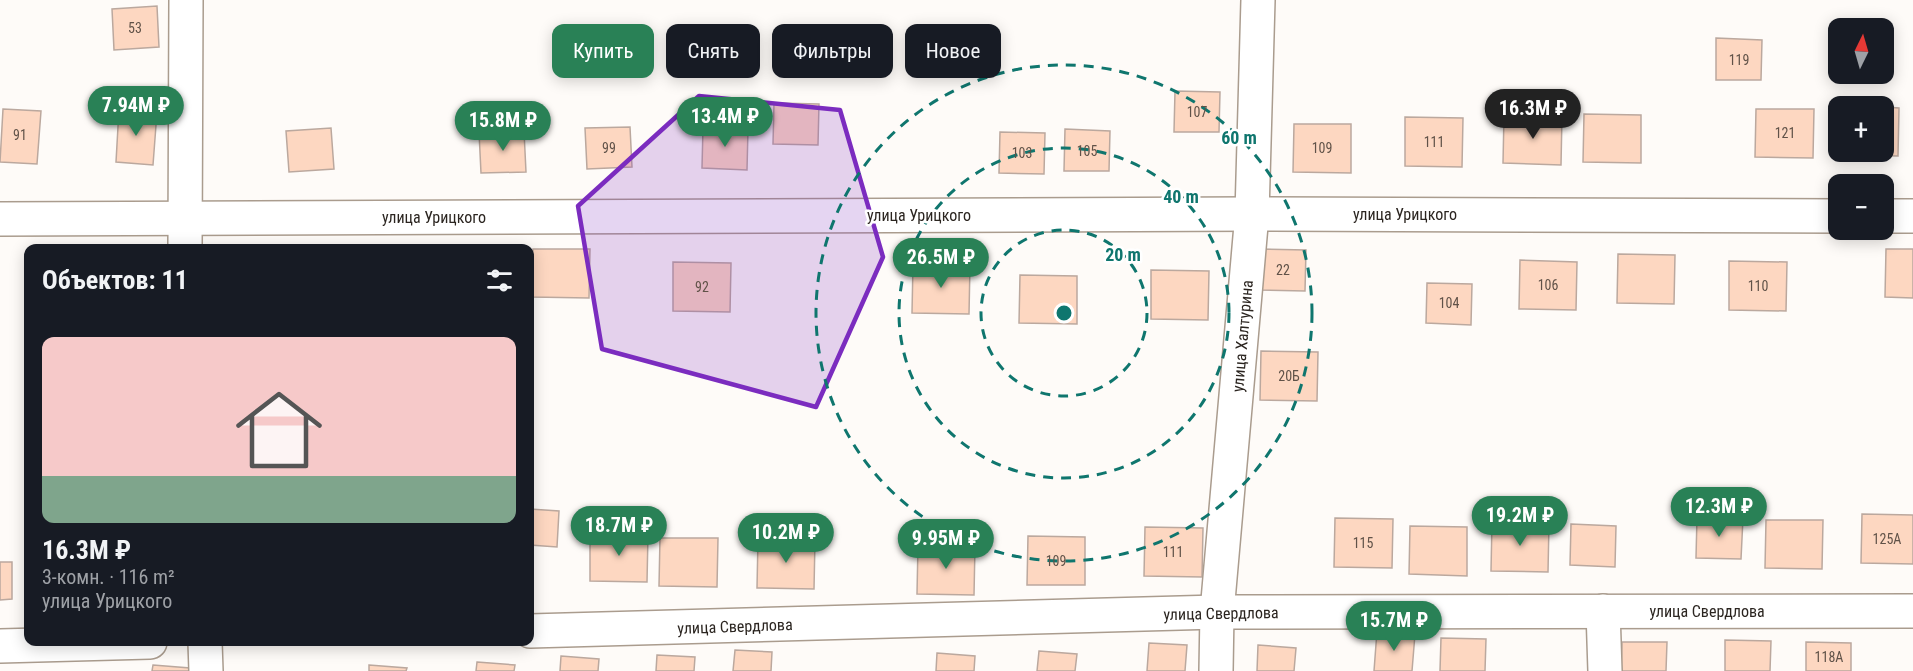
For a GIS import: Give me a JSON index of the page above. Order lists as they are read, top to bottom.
{
  "streets": {
    "street": ["улица Урицкого", "улица Халтурина", "улица Свердлова"]
  },
  "crossings": [
    ["улица Урицкого", "улица Халтурина"],
    ["улица Халтурина", "улица Свердлова"]
  ],
  "house_numbers": [
    "53",
    "119",
    "107",
    "121",
    "91",
    "111",
    "99",
    "109",
    "105",
    "103",
    "22",
    "106",
    "110",
    "92",
    "104",
    "20Б",
    "125А",
    "115",
    "111",
    "109",
    "118А"
  ],
  "north": "top",
  "page": {
    "map_buttons": ["+", "−"],
    "chip": [
      "Купить",
      "Снять",
      "Фильтры",
      "Новое"
    ],
    "price": [
      "7.94M ₽",
      "16.3M ₽",
      "13.4M ₽",
      "15.8M ₽",
      "26.5M ₽",
      "12.3M ₽",
      "19.2M ₽",
      "18.7M ₽",
      "10.2M ₽",
      "9.95M ₽",
      "15.7M ₽"
    ],
    "heading": "Объектов: 11",
    "list": [
      {
        "name": "16.3M ₽",
        "note": "3-комн. · 116 m² · улица Урицкого"
      }
    ]
  },
  "rings": ["60 m", "40 m", "20 m"]
}
